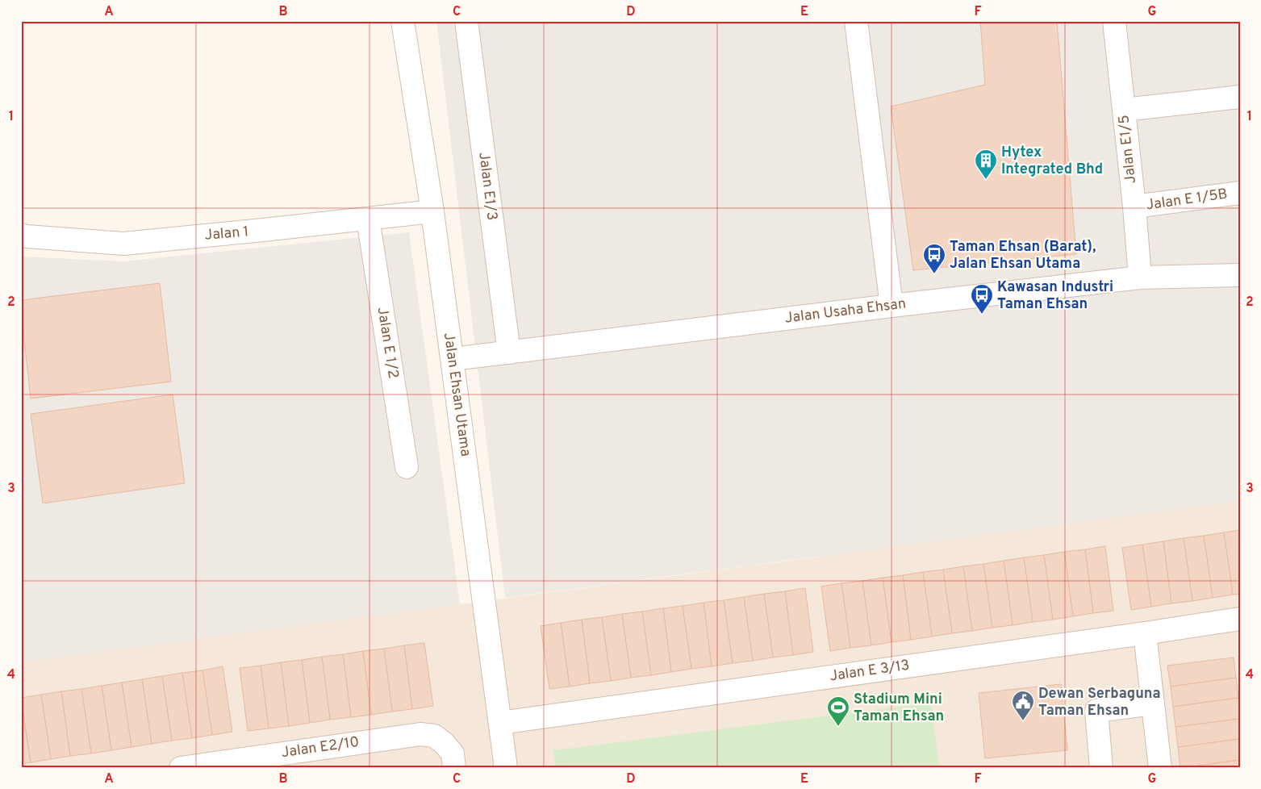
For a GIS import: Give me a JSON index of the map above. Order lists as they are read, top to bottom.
{
  "streets": {
    "street": [
      "Jalan E1/5",
      "Jalan E1/3",
      "Jalan E 1/5B",
      "Jalan 1",
      "Jalan Usaha Ehsan",
      "Jalan E 1/2",
      "Jalan Ehsan Utama",
      "Jalan E 3/13",
      "Jalan E2/10"
    ]
  },
  "crossings": [
    ["Jalan E1/5", "Jalan E 1/5B"],
    ["Jalan E1/5", "Jalan Usaha Ehsan"],
    ["Jalan E1/3", "Jalan Usaha Ehsan"],
    ["Jalan 1", "Jalan E 1/2"],
    ["Jalan 1", "Jalan Ehsan Utama"],
    ["Jalan Usaha Ehsan", "Jalan Ehsan Utama"],
    ["Jalan Ehsan Utama", "Jalan E 3/13"]
  ],
  "places": {
    "building": ["Hytex Integrated Bhd"],
    "bus stop": ["Taman Ehsan (Barat), Jalan Ehsan Utama", "Kawasan Industri Taman Ehsan"],
    "public building": ["Dewan Serbaguna Taman Ehsan"],
    "sports": ["Stadium Mini Taman Ehsan"]
  },
  "grid": {
    "columns": [
      "A",
      "B",
      "C",
      "D",
      "E",
      "F",
      "G"
    ],
    "rows": [
      "1",
      "2",
      "3",
      "4"
    ]
  }
}
